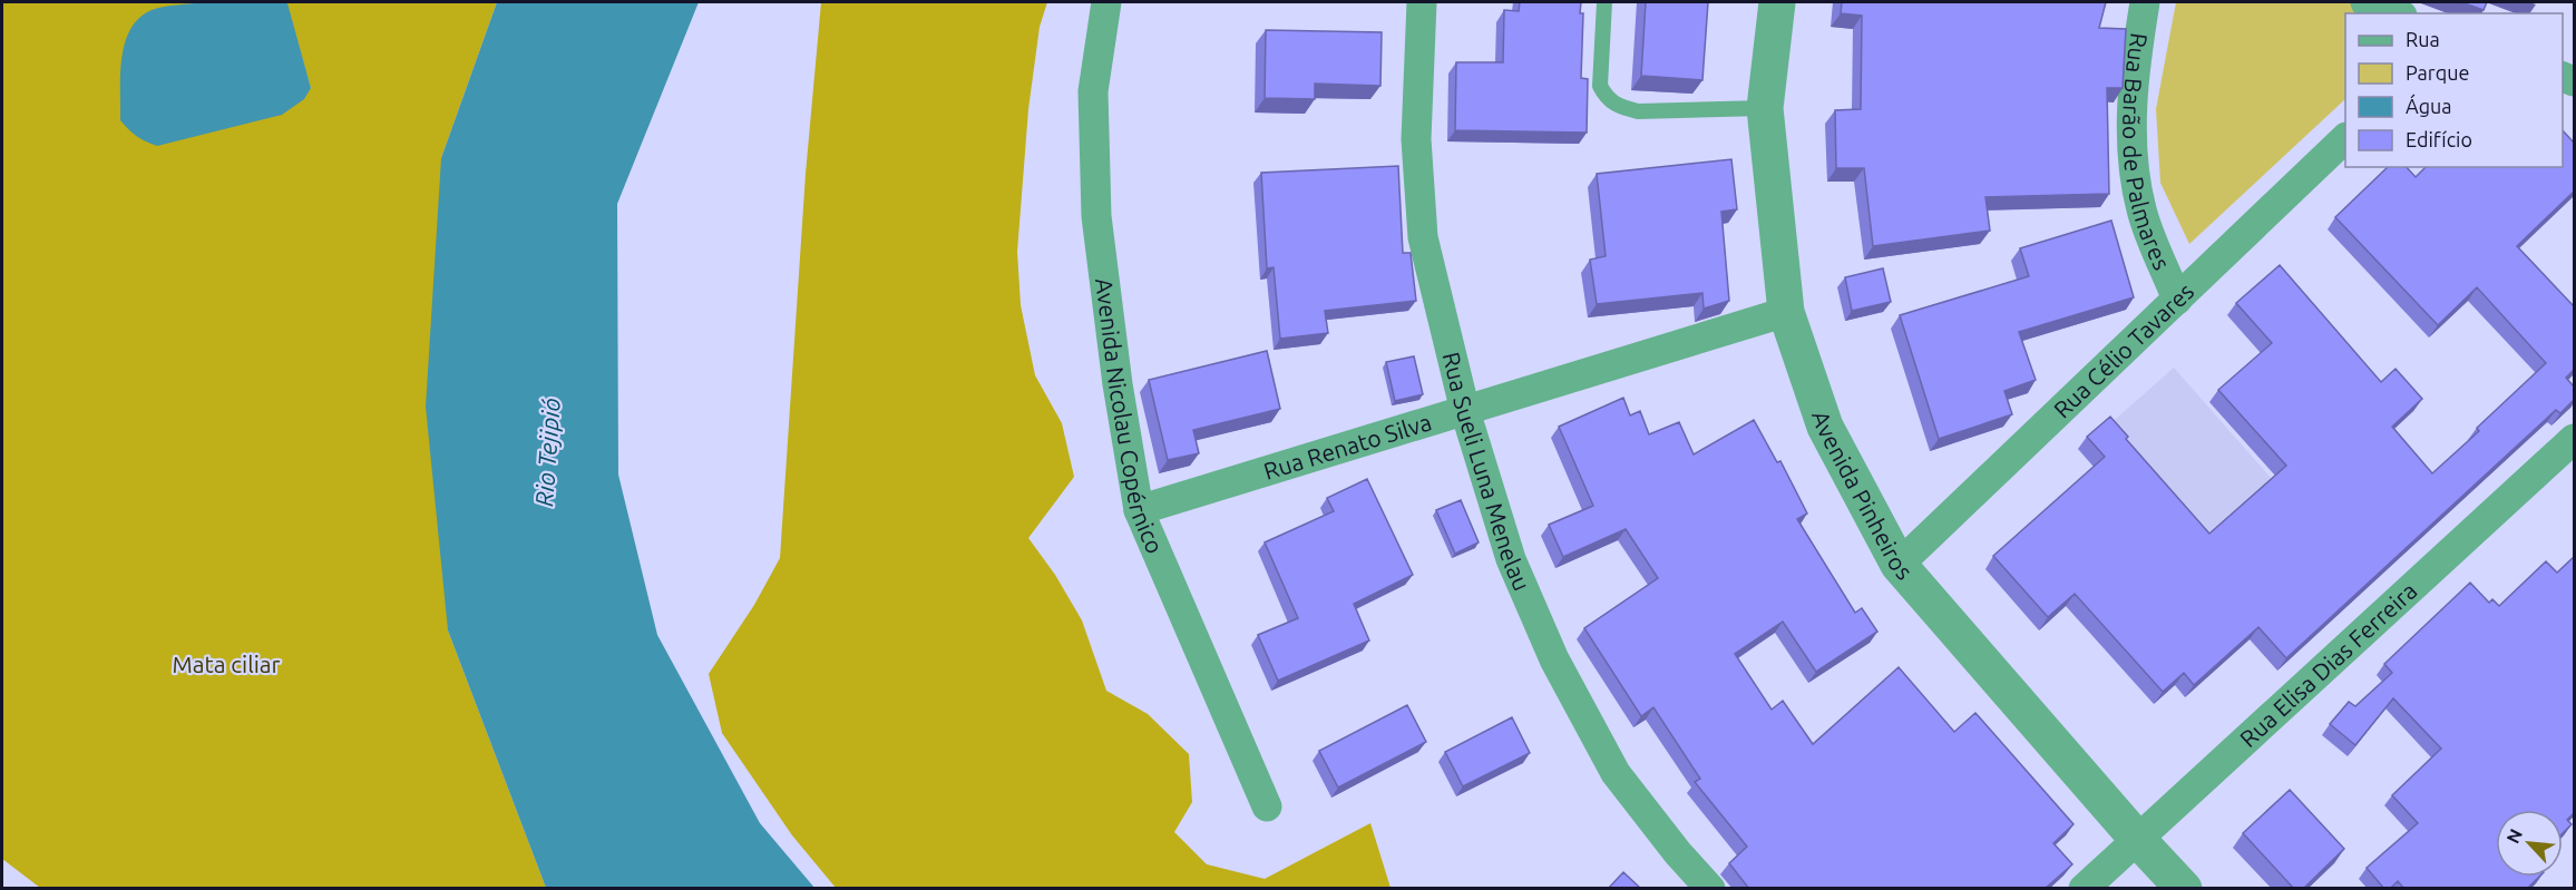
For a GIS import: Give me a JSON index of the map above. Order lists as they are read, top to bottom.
{
  "streets": {
    "street": [
      "Rua Barão de Palmares",
      "Rua Célio Tavares",
      "Avenida Nicolau Copérnico",
      "Rua Renato Silva",
      "Rua Sueli Luna Menelau",
      "Avenida Pinheiros",
      "Rua Elisa Dias Ferreira"
    ]
  },
  "crossings": [
    ["Rua Barão de Palmares", "Rua Célio Tavares"],
    ["Rua Célio Tavares", "Avenida Pinheiros"],
    ["Avenida Nicolau Copérnico", "Rua Renato Silva"],
    ["Rua Renato Silva", "Rua Sueli Luna Menelau"],
    ["Rua Renato Silva", "Avenida Pinheiros"],
    ["Avenida Pinheiros", "Rua Elisa Dias Ferreira"]
  ],
  "water": ["Rio Tejipió"],
  "parks": ["Mata ciliar"],
  "legend": [
    "Rua",
    "Parque",
    "Água",
    "Edifício"
  ],
  "north": "top left"
}
